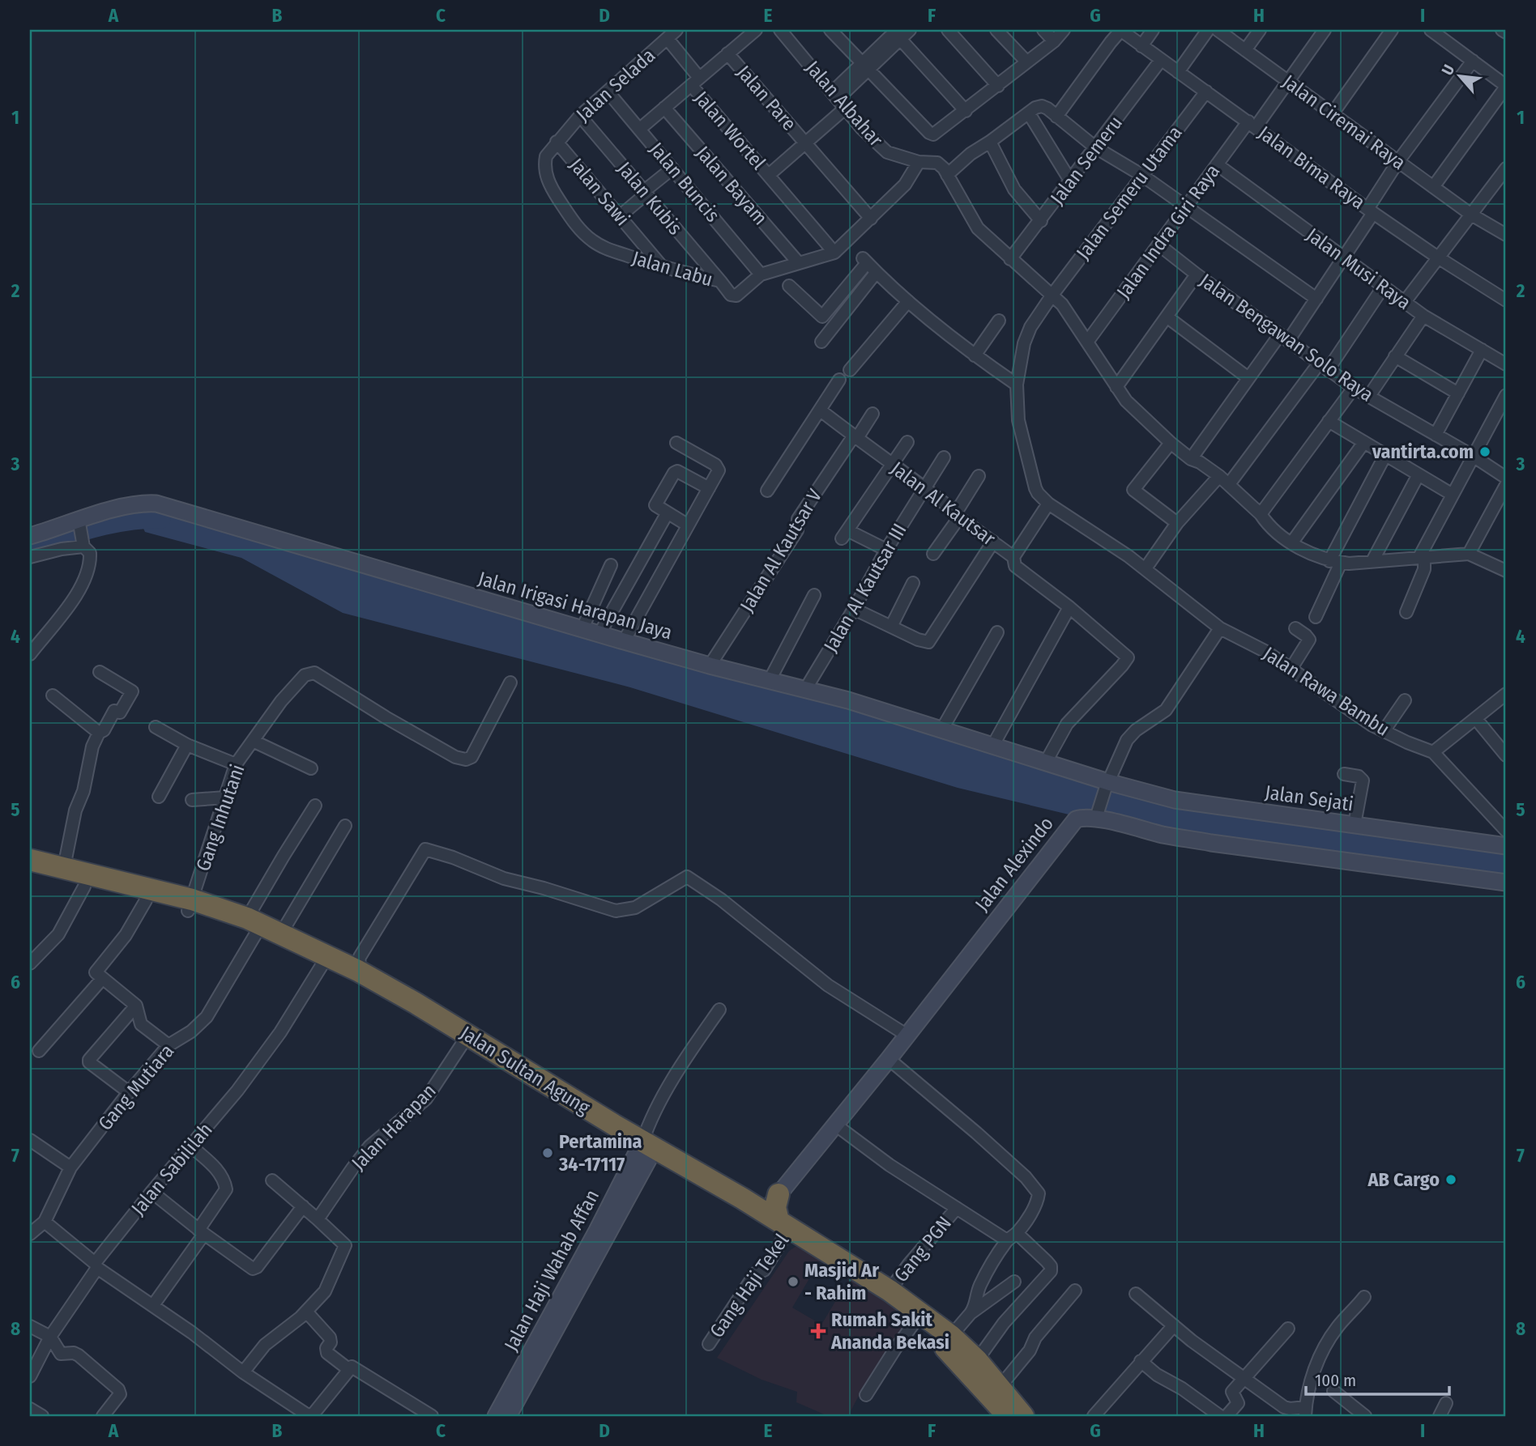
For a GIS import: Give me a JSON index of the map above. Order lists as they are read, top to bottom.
{
  "streets": {
    "highway": ["Jalan Sultan Agung"],
    "street": [
      "Jalan Selada",
      "Jalan Pare",
      "Jalan Albahar",
      "Jalan Ciremai Raya",
      "Jalan Wortel",
      "Jalan Semeru",
      "Jalan Bima Raya",
      "Jalan Buncis",
      "Jalan Bayam",
      "Jalan Sawi",
      "Jalan Semeru Utama",
      "Jalan Kubis",
      "Jalan Indra Giri Raya",
      "Jalan Labu",
      "Jalan Musi Raya",
      "Jalan Bengawan Solo Raya",
      "Jalan Al Kautsar",
      "Jalan Al Kautsar V",
      "Jalan Al Kautsar III",
      "Jalan Irigasi Harapan Jaya",
      "Jalan Rawa Bambu",
      "Jalan Sejati",
      "Gang Inhutani",
      "Jalan Alexindo",
      "Gang Mutiara",
      "Jalan Harapan",
      "Jalan Sabililah",
      "Gang PGN",
      "Jalan Haji Wahab Affan",
      "Gang Haji Tekel"
    ]
  },
  "crossings": [
    ["Jalan Selada", "Jalan Wortel"],
    ["Jalan Selada", "Jalan Buncis"],
    ["Jalan Selada", "Jalan Sawi"],
    ["Jalan Selada", "Jalan Kubis"],
    ["Jalan Selada", "Jalan Labu"],
    ["Jalan Pare", "Jalan Albahar"],
    ["Jalan Pare", "Jalan Wortel"],
    ["Jalan Pare", "Jalan Labu"],
    ["Jalan Albahar", "Jalan Labu"],
    ["Jalan Ciremai Raya", "Jalan Indra Giri Raya"],
    ["Jalan Wortel", "Jalan Labu"],
    ["Jalan Semeru", "Jalan Bima Raya"],
    ["Jalan Bima Raya", "Jalan Semeru Utama"],
    ["Jalan Bima Raya", "Jalan Indra Giri Raya"],
    ["Jalan Buncis", "Jalan Labu"],
    ["Jalan Bayam", "Jalan Labu"],
    ["Jalan Sawi", "Jalan Labu"],
    ["Jalan Kubis", "Jalan Labu"],
    ["Jalan Indra Giri Raya", "Jalan Musi Raya"],
    ["Jalan Indra Giri Raya", "Jalan Bengawan Solo Raya"],
    ["Jalan Al Kautsar", "Jalan Al Kautsar V"],
    ["Jalan Al Kautsar", "Jalan Al Kautsar III"],
    ["Jalan Al Kautsar V", "Jalan Irigasi Harapan Jaya"],
    ["Jalan Al Kautsar III", "Jalan Irigasi Harapan Jaya"],
    ["Jalan Irigasi Harapan Jaya", "Jalan Sejati"],
    ["Gang Inhutani", "Jalan Sultan Agung"],
    ["Jalan Sultan Agung", "Gang Mutiara"],
    ["Jalan Sultan Agung", "Jalan Harapan"],
    ["Jalan Sultan Agung", "Jalan Sabililah"],
    ["Jalan Sultan Agung", "Gang PGN"],
    ["Jalan Sultan Agung", "Jalan Haji Wahab Affan"],
    ["Jalan Sultan Agung", "Gang Haji Tekel"]
  ],
  "places": {
    "other": [
      "vantirta.com",
      "Pertamina 34-17117",
      "AB Cargo",
      "Masjid Ar - Rahim"
    ],
    "health": ["Rumah Sakit Ananda Bekasi"]
  },
  "scale_bar": "100 m",
  "north": "top left",
  "grid": {
    "columns": [
      "A",
      "B",
      "C",
      "D",
      "E",
      "F",
      "G",
      "H",
      "I"
    ],
    "rows": [
      "1",
      "2",
      "3",
      "4",
      "5",
      "6",
      "7",
      "8"
    ]
  }
}
